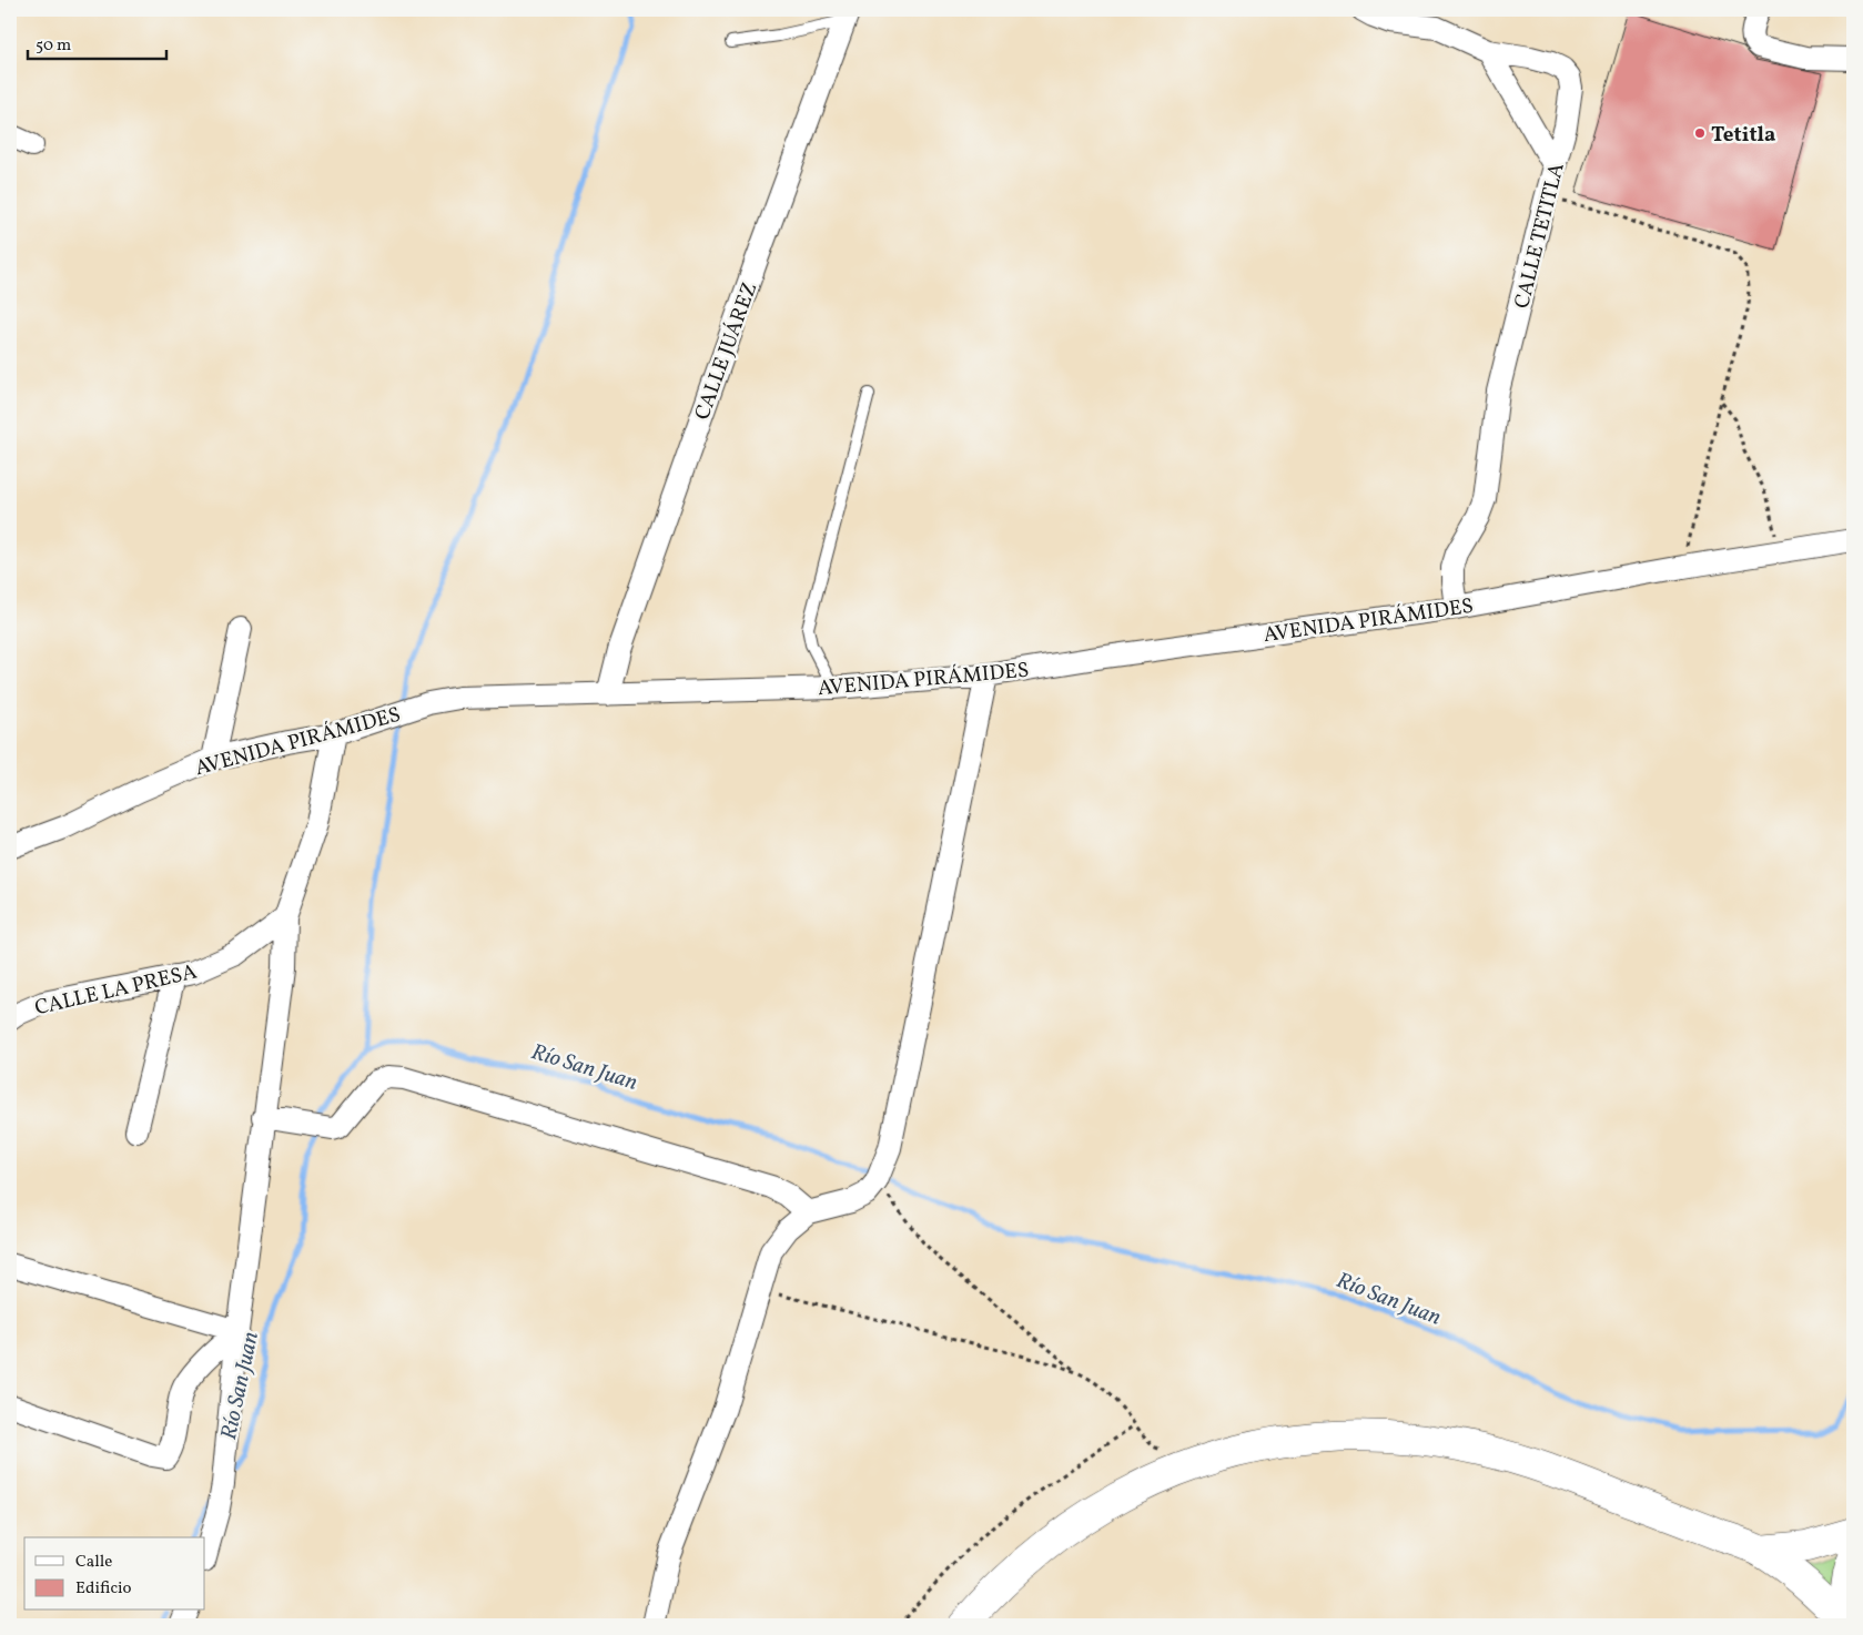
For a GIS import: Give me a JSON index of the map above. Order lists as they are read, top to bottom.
{
  "streets": {
    "street": [
      "CALLE TETITLA",
      "CALLE JUÁREZ",
      "AVENIDA PIRÁMIDES",
      "CALLE LA PRESA"
    ]
  },
  "crossings": [
    ["CALLE TETITLA", "AVENIDA PIRÁMIDES"],
    ["CALLE JUÁREZ", "AVENIDA PIRÁMIDES"]
  ],
  "water": ["Río San Juan"],
  "places": ["Tetitla"],
  "legend": ["Calle", "Edificio"],
  "scale_bar": "50 m"
}
